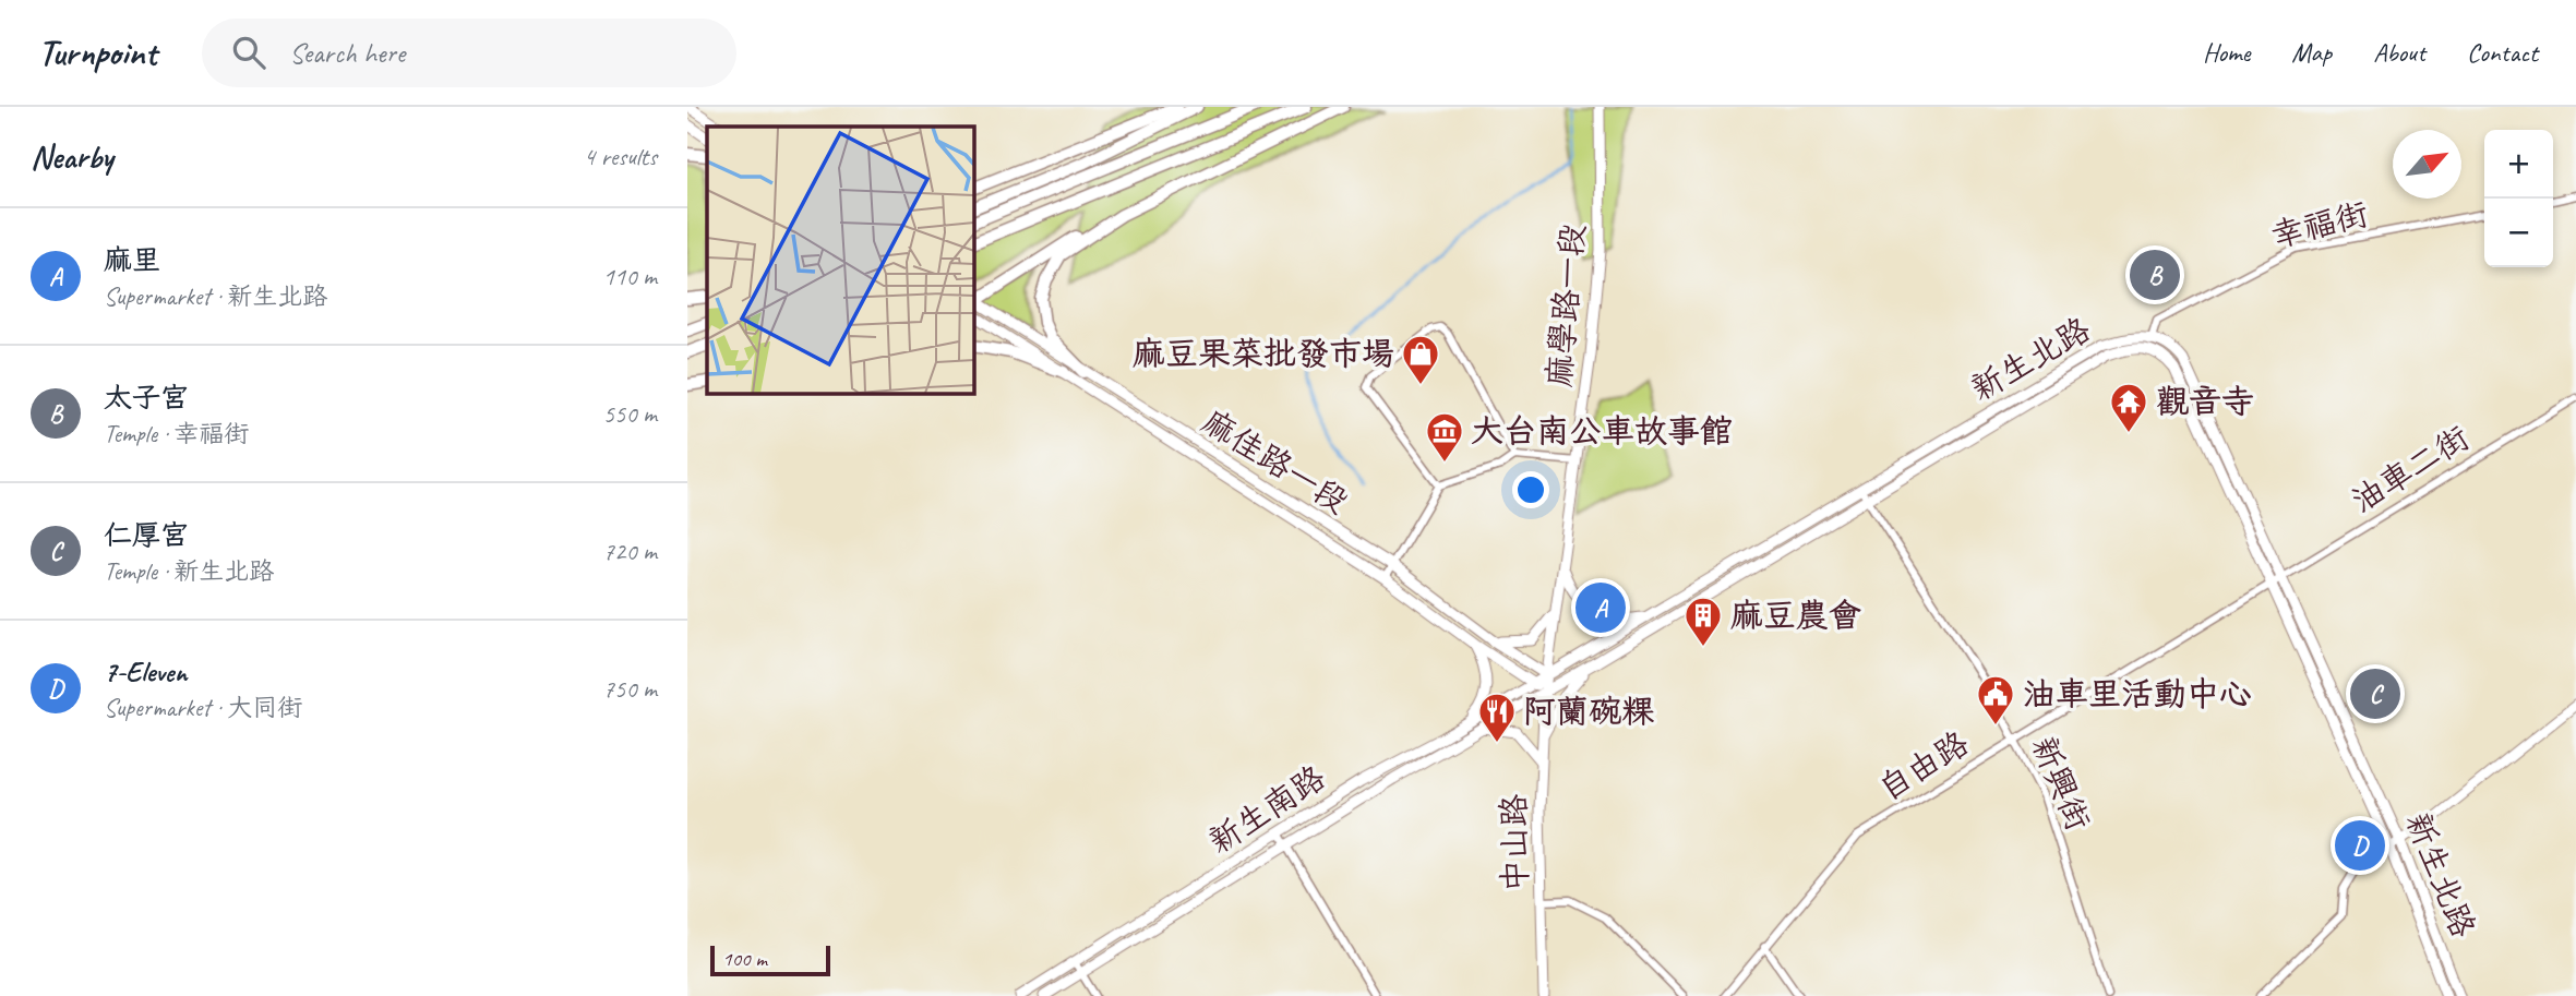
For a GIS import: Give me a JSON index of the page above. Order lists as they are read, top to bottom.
{
  "streets": {
    "main road": [
      "麻學路一段",
      "新生北路",
      "麻佳路一段",
      "新生南路",
      "中山路"
    ],
    "street": [
      "幸福街",
      "油車二街",
      "自由路",
      "新興街"
    ]
  },
  "crossings": [
    ["幸福街", "新生北路"],
    ["麻學路一段", "新生北路"],
    ["麻學路一段", "麻佳路一段"],
    ["麻學路一段", "新生南路"],
    ["麻學路一段", "中山路"],
    ["新生北路", "麻佳路一段"],
    ["新生北路", "油車二街"],
    ["新生北路", "自由路"],
    ["新生北路", "新興街"],
    ["新生北路", "新生南路"],
    ["新生北路", "中山路"],
    ["麻佳路一段", "新生南路"],
    ["麻佳路一段", "中山路"],
    ["油車二街", "自由路"],
    ["自由路", "新興街"],
    ["新生南路", "中山路"]
  ],
  "places": {
    "shop": ["麻豆果菜批發市場"],
    "temple": ["觀音寺"],
    "museum": ["大台南公車故事館"],
    "building": ["麻豆農會"],
    "public building": ["油車里活動中心"],
    "restaurant": ["阿蘭碗粿"]
  },
  "scale_bar": "100 m",
  "north": "top right",
  "page": {
    "header": "Turnpoint",
    "search": "Search here",
    "nav": [
      "Home",
      "Map",
      "About",
      "Contact"
    ],
    "heading": ["Nearby", "4 results"],
    "map_buttons": ["+", "−"],
    "list": [
      {
        "mark": "A",
        "name": "麻里",
        "note": "Supermarket · 新生北路",
        "value": "110 m"
      },
      {
        "mark": "B",
        "name": "太子宮",
        "note": "Temple · 幸福街",
        "value": "550 m"
      },
      {
        "mark": "C",
        "name": "仁厚宮",
        "note": "Temple · 新生北路",
        "value": "720 m"
      },
      {
        "mark": "D",
        "name": "7-Eleven",
        "note": "Supermarket · 大同街",
        "value": "750 m"
      }
    ],
    "pins": [
      "B",
      "A",
      "C",
      "D"
    ],
    "scale": "100 m"
  }
}
